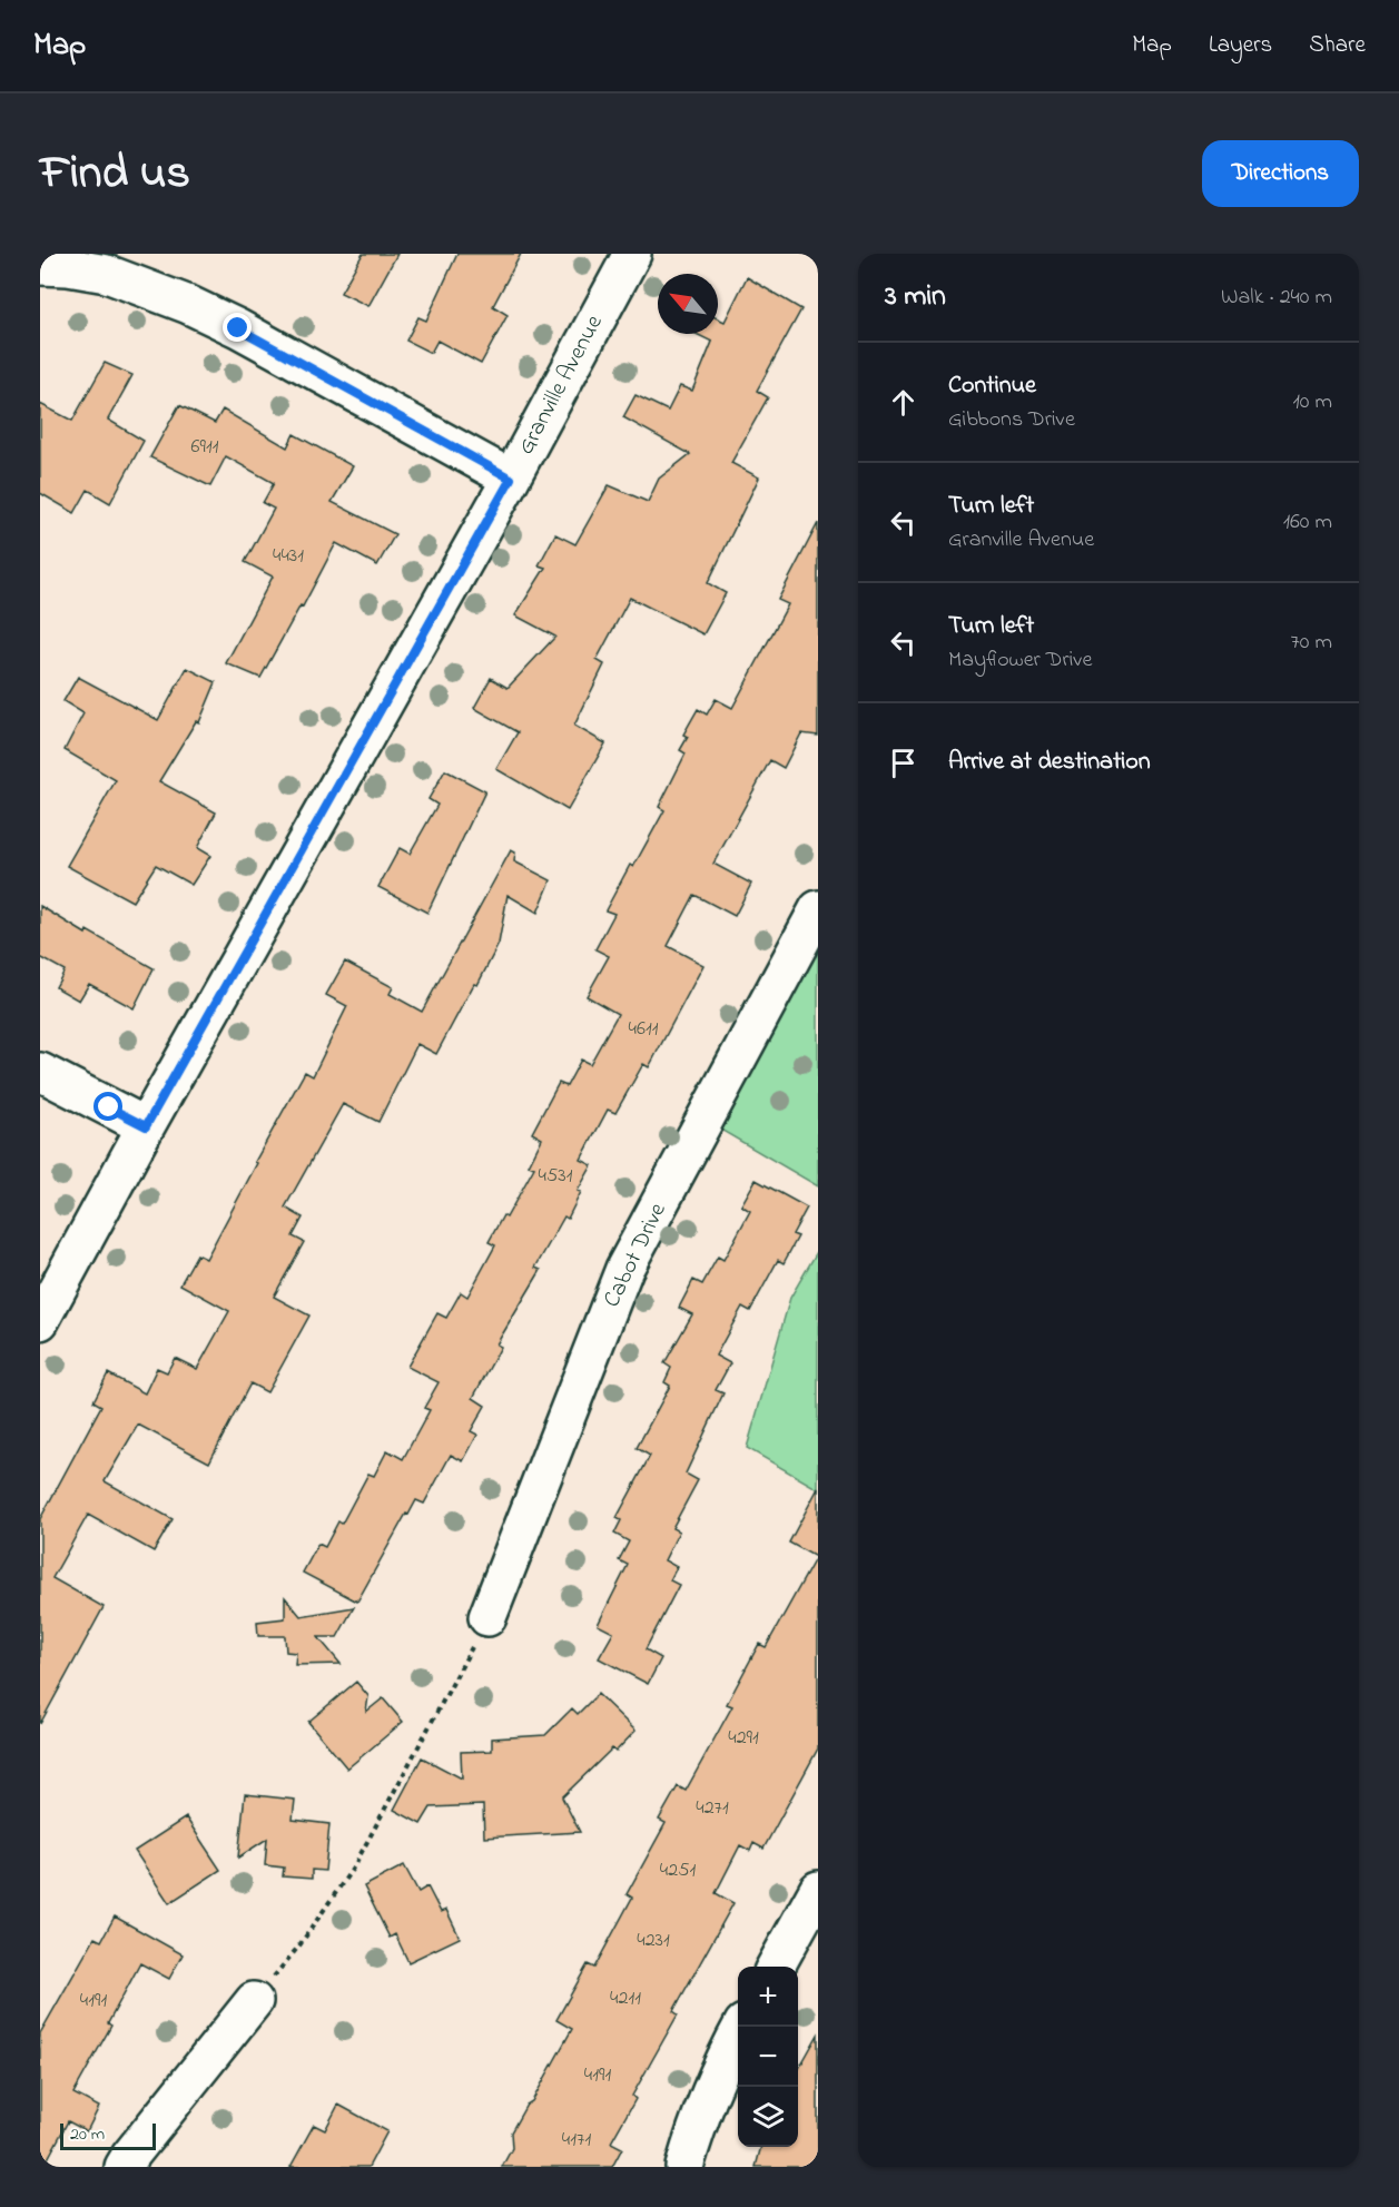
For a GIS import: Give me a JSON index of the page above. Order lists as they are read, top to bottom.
{
  "streets": {
    "street": ["Granville Avenue", "Cabot Drive"]
  },
  "house_numbers": [
    "6911",
    "4431",
    "4611",
    "4531",
    "4291",
    "4271",
    "4251",
    "4231",
    "4211",
    "4191",
    "4191",
    "4171"
  ],
  "scale_bar": "20 m",
  "north": "top left",
  "page": {
    "header": "Map",
    "nav": ["Map", "Layers", "Share"],
    "title": "Find us",
    "buttons": "Directions",
    "heading": ["3 min", "Walk · 240 m"],
    "list": [
      ["Continue", "Gibbons Drive", "10 m"],
      ["Turn left", "Granville Avenue", "160 m"],
      ["Turn left", "Mayflower Drive", "70 m"],
      "Arrive at destination"
    ],
    "map_buttons": ["+", "−"],
    "scale": "20 m"
  }
}
